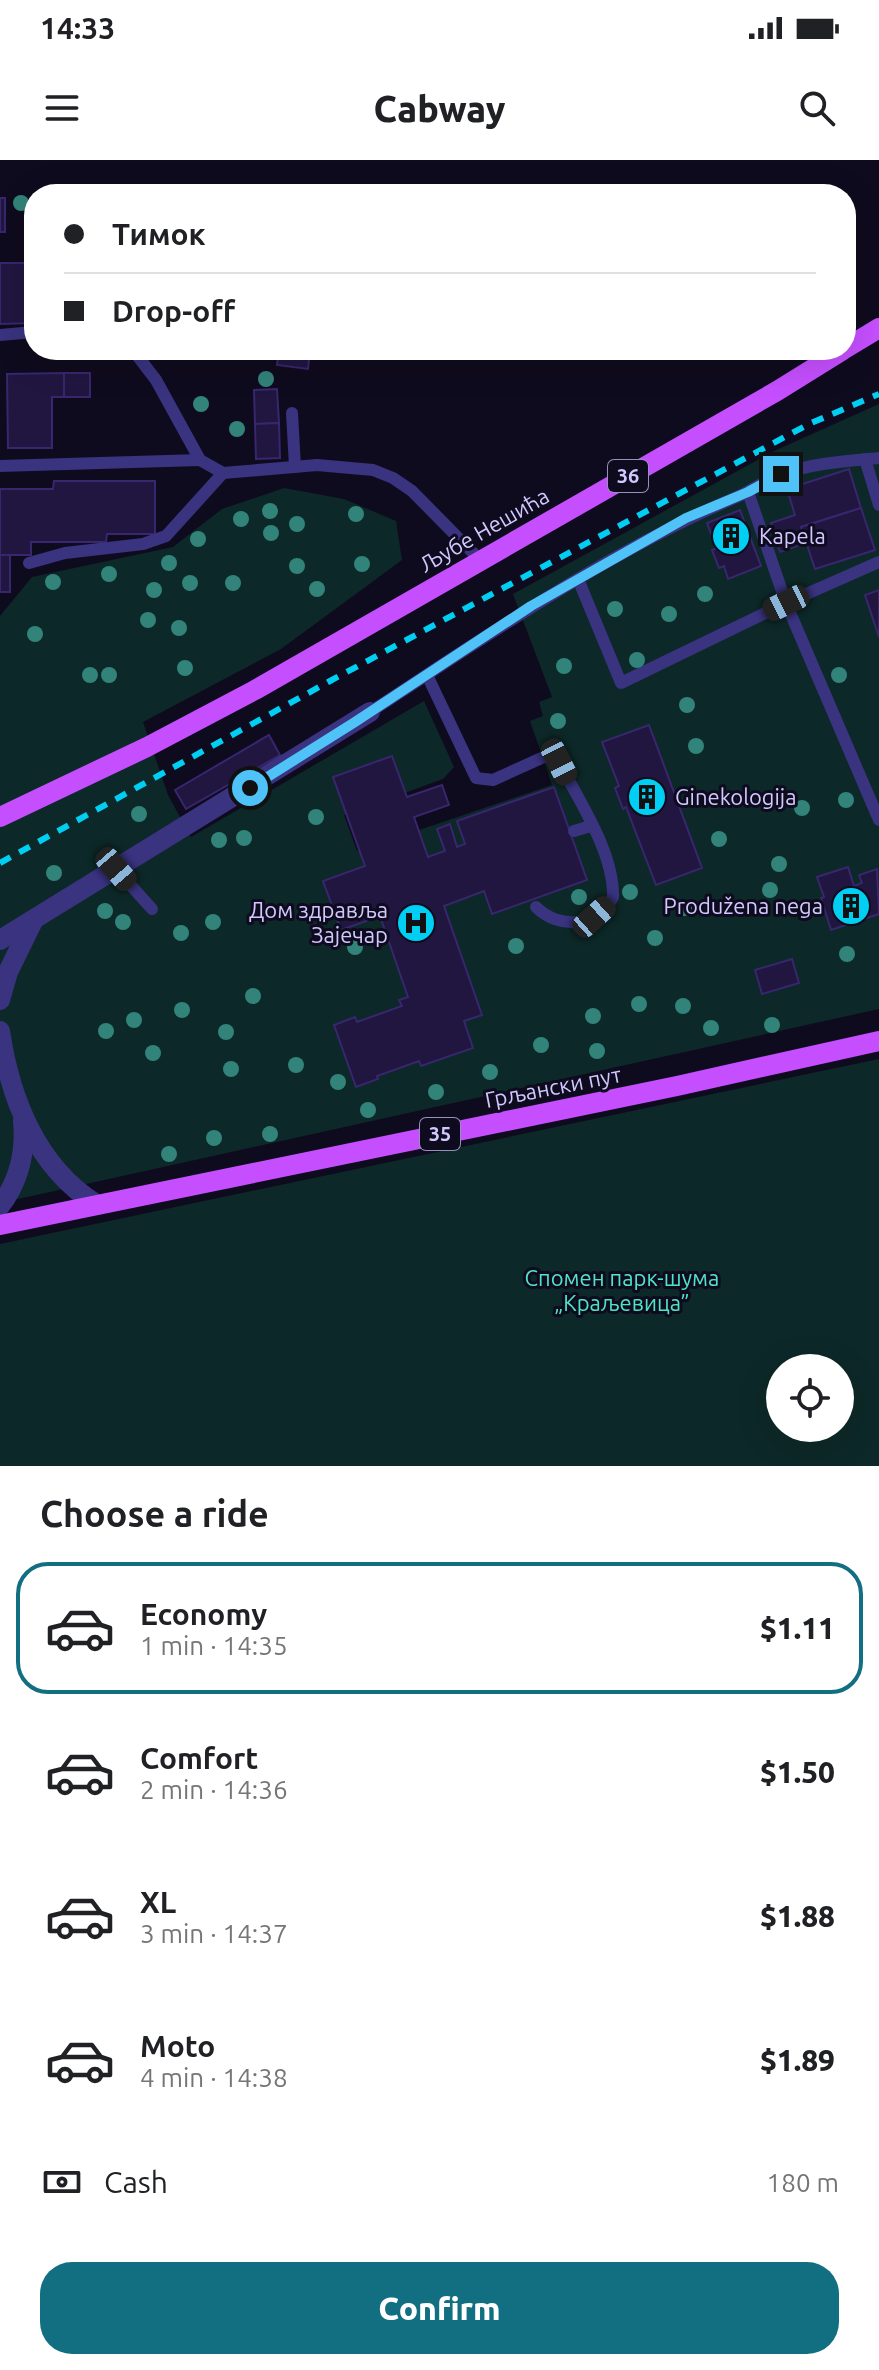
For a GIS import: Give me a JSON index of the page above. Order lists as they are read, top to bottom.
{
  "streets": {
    "main road": [
      "36",
      "Љубе Нешића",
      "Грљански пут",
      "35"
    ]
  },
  "parks": ["Спомен парк-шума „Краљевица”"],
  "places": {
    "building": ["Kapela", "Ginekologija", "Produžena nega"],
    "hospital": ["Дом здравља Зајечар"]
  },
  "page": {
    "status": "14:33",
    "header": "Cabway",
    "banner": ["Тимок", "Drop-off"],
    "heading": "Choose a ride",
    "list": [
      {
        "name": "Economy",
        "note": "1 min · 14:35",
        "value": "$1.11"
      },
      {
        "name": "Comfort",
        "note": "2 min · 14:36",
        "value": "$1.50"
      },
      {
        "name": "XL",
        "note": "3 min · 14:37",
        "value": "$1.88"
      },
      {
        "name": "Moto",
        "note": "4 min · 14:38",
        "value": "$1.89"
      }
    ],
    "pay": ["Cash", "180 m"],
    "buttons": "Confirm"
  }
}
